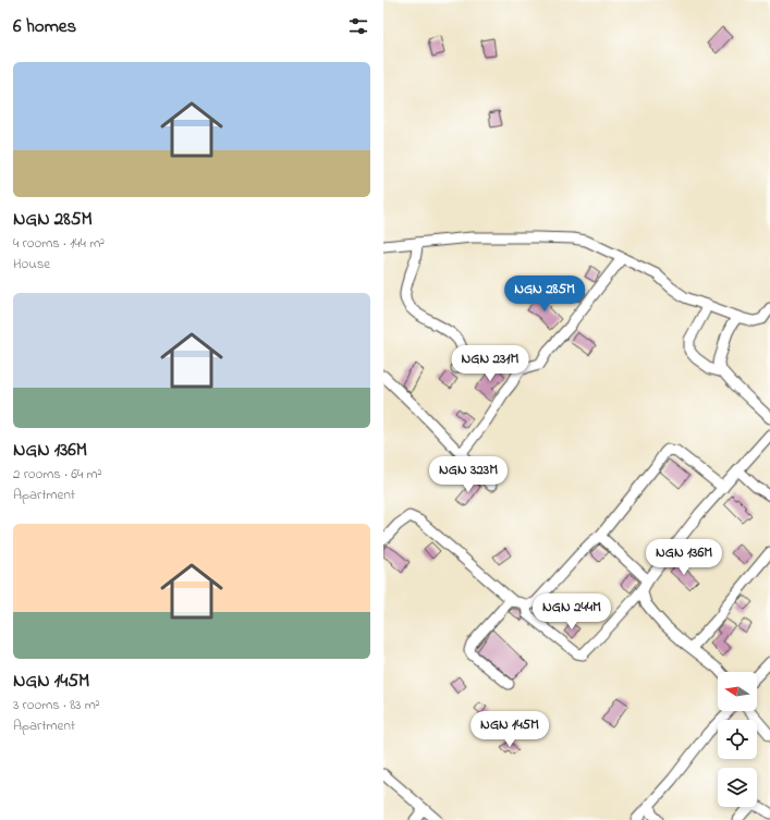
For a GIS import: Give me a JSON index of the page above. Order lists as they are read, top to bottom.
{
  "north": "left",
  "page": {
    "heading": "6 homes",
    "list": [
      {
        "name": "NGN 285M",
        "note": "4 rooms · 144 m² · House"
      },
      {
        "name": "NGN 136M",
        "note": "2 rooms · 64 m² · Apartment"
      },
      {
        "name": "NGN 145M",
        "note": "3 rooms · 83 m² · Apartment"
      }
    ],
    "price": [
      "NGN 285M",
      "NGN 231M",
      "NGN 323M",
      "NGN 136M",
      "NGN 244M",
      "NGN 145M"
    ]
  }
}
